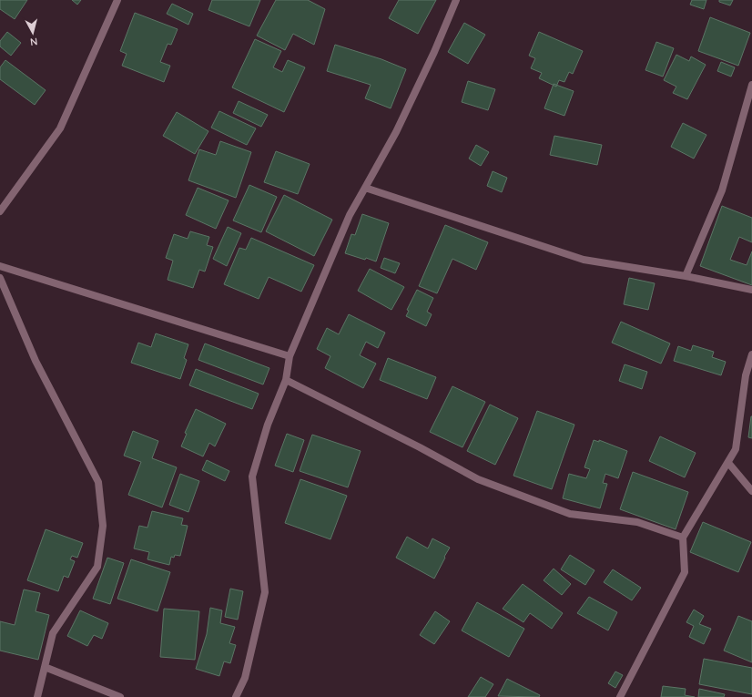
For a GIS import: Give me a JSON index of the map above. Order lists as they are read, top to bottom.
{
  "north": "bottom"
}
